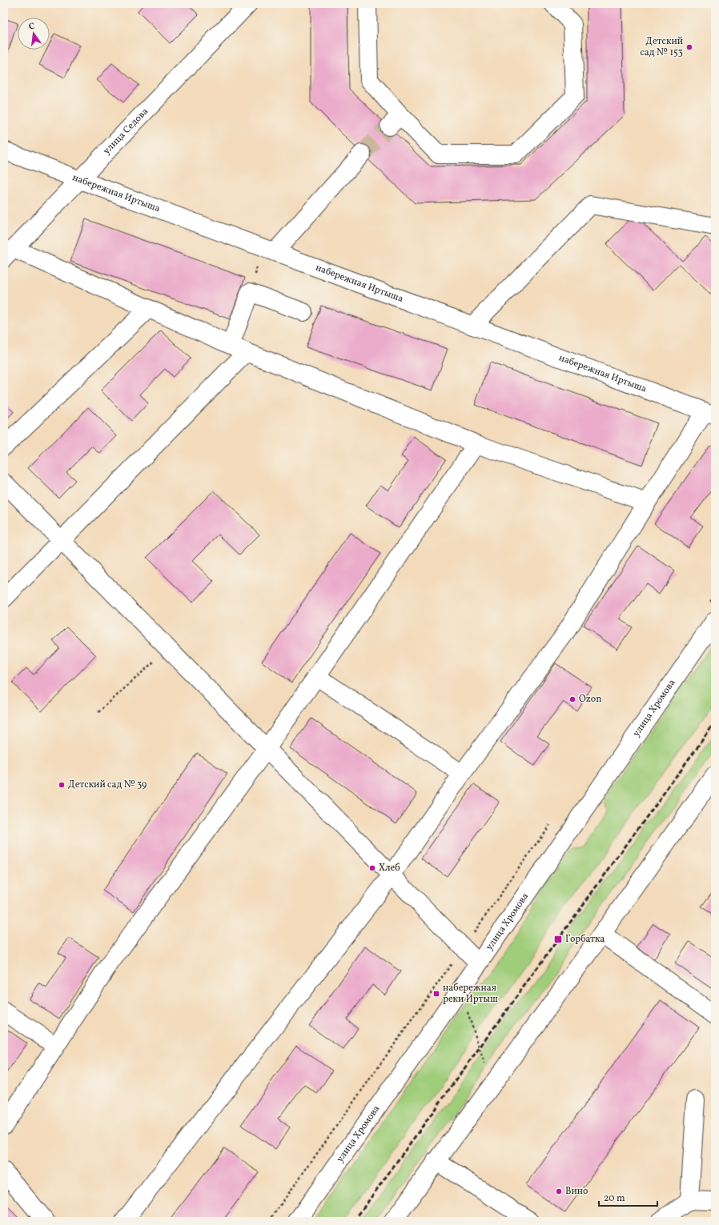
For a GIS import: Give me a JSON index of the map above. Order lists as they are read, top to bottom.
{
  "streets": {
    "street": ["улица Седова", "набережная Иртыша", "улица Хромова"]
  },
  "crossings": [
    ["улица Седова", "набережная Иртыша"]
  ],
  "places": {
    "other": [
      "Детский сад № 153",
      "Ozon",
      "Детский сад № 39",
      "Хлеб",
      "Вино"
    ],
    "transit": ["Горбатка", "набережная реки Иртыш"]
  },
  "scale_bar": "20 m",
  "north": "top"
}
